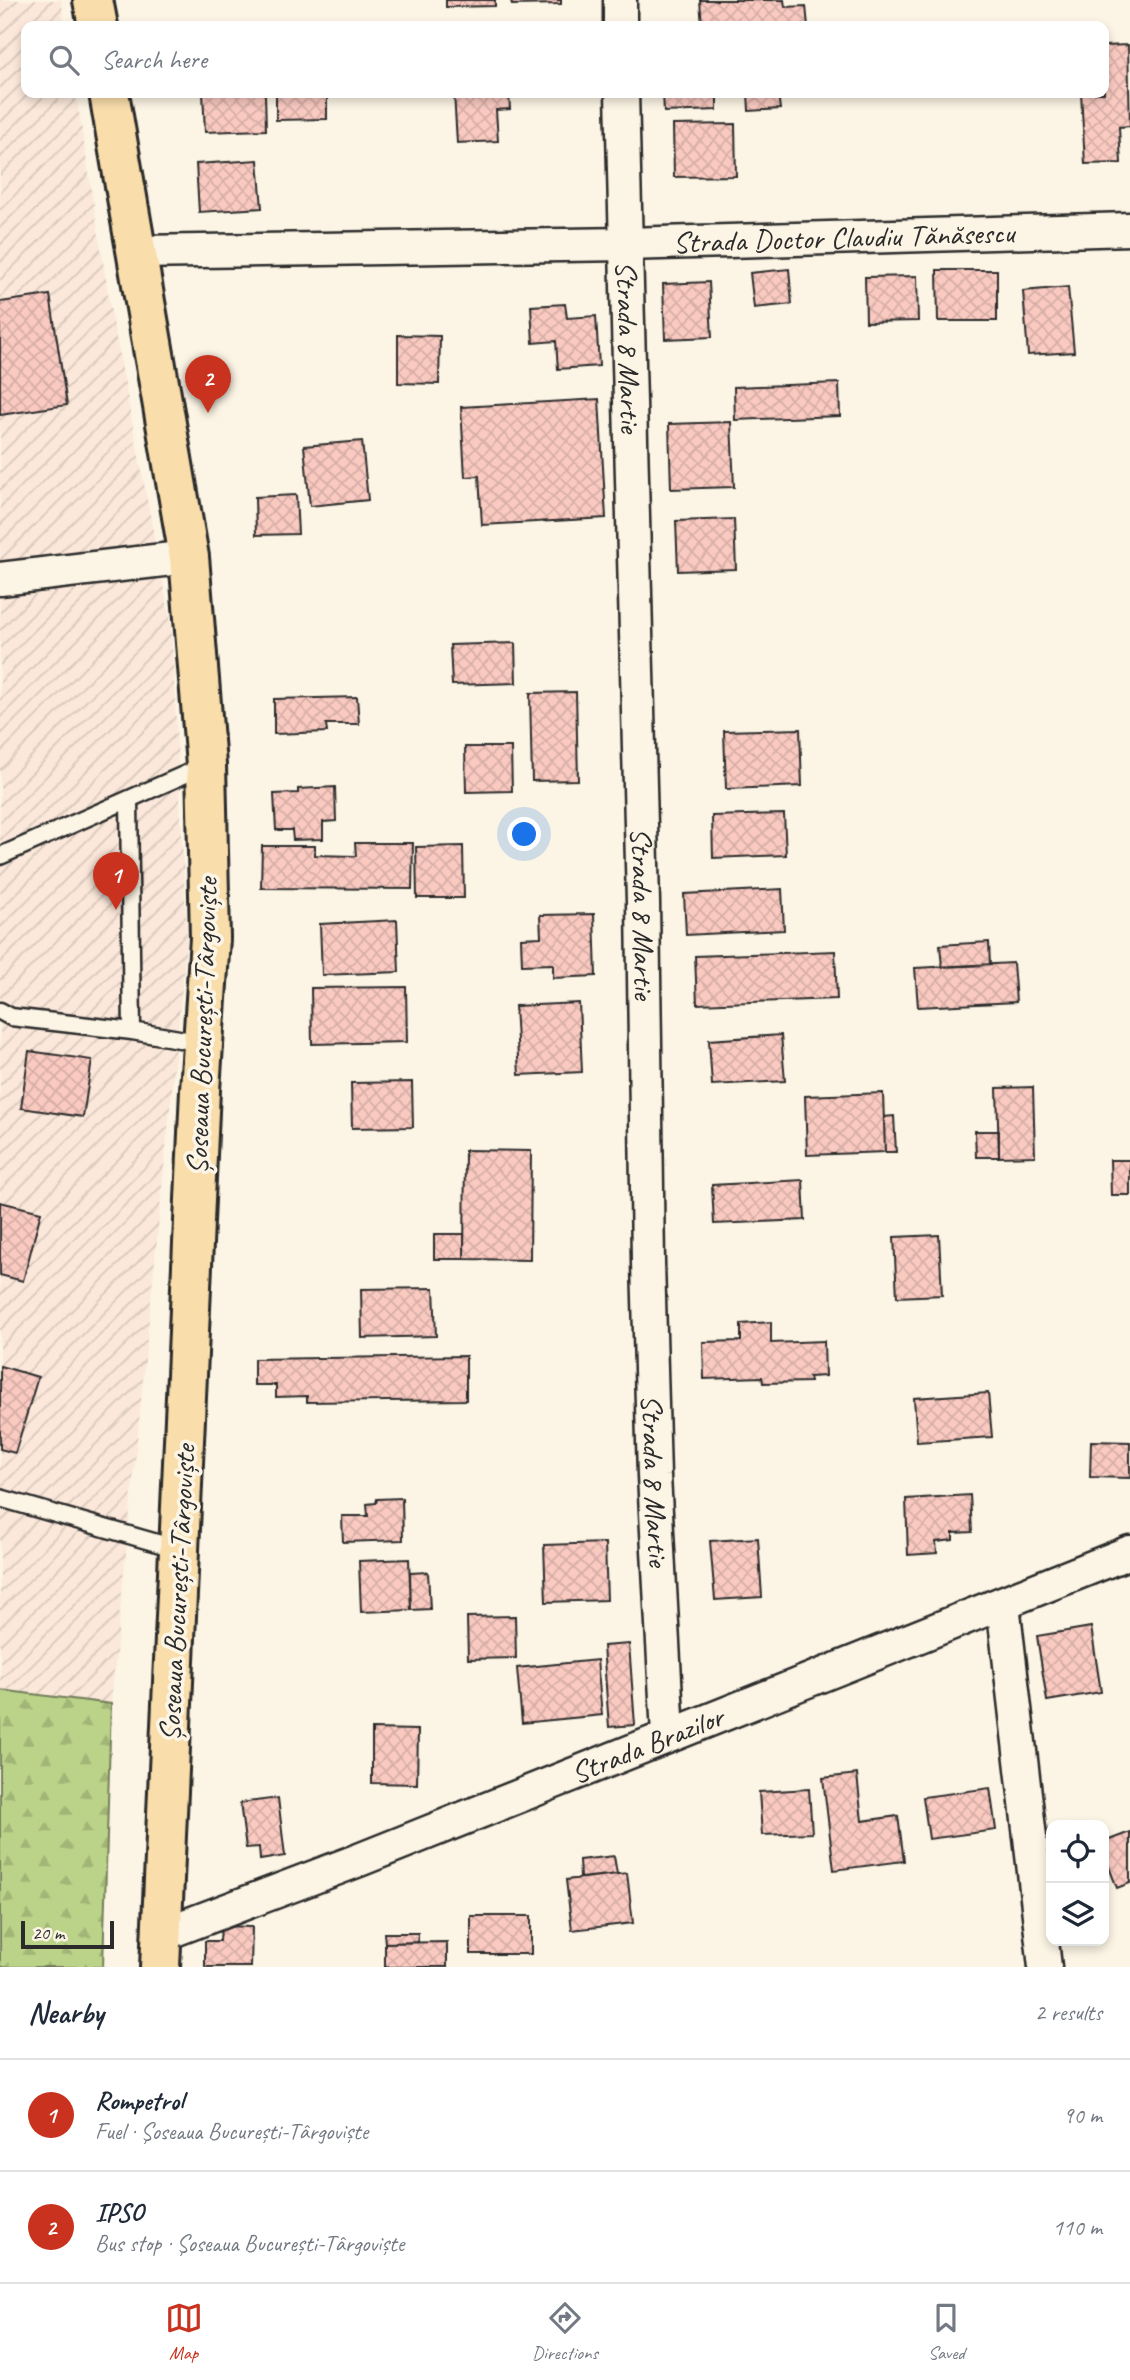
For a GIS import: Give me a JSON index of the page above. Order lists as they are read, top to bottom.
{
  "streets": {
    "main road": ["Șoseaua București-Târgoviște"],
    "street": ["Strada Doctor Claudiu Tănăsescu", "Strada 8 Martie", "Strada Brazilor"]
  },
  "crossings": [
    ["Strada Doctor Claudiu Tănăsescu", "Strada 8 Martie"],
    ["Strada Doctor Claudiu Tănăsescu", "Șoseaua București-Târgoviște"],
    ["Strada 8 Martie", "Strada Brazilor"],
    ["Șoseaua București-Târgoviște", "Strada Brazilor"]
  ],
  "scale_bar": "20 m",
  "page": {
    "search": "Search here",
    "pins": ["2", "1"],
    "scale": "20 m",
    "heading": ["Nearby", "2 results"],
    "list": [
      {
        "mark": "1",
        "name": "Rompetrol",
        "note": "Fuel · Șoseaua București-Târgoviște",
        "value": "90 m"
      },
      {
        "mark": "2",
        "name": "IPSO",
        "note": "Bus stop · Șoseaua București-Târgoviște",
        "value": "110 m"
      }
    ],
    "nav": ["Map", "Directions", "Saved"]
  }
}
